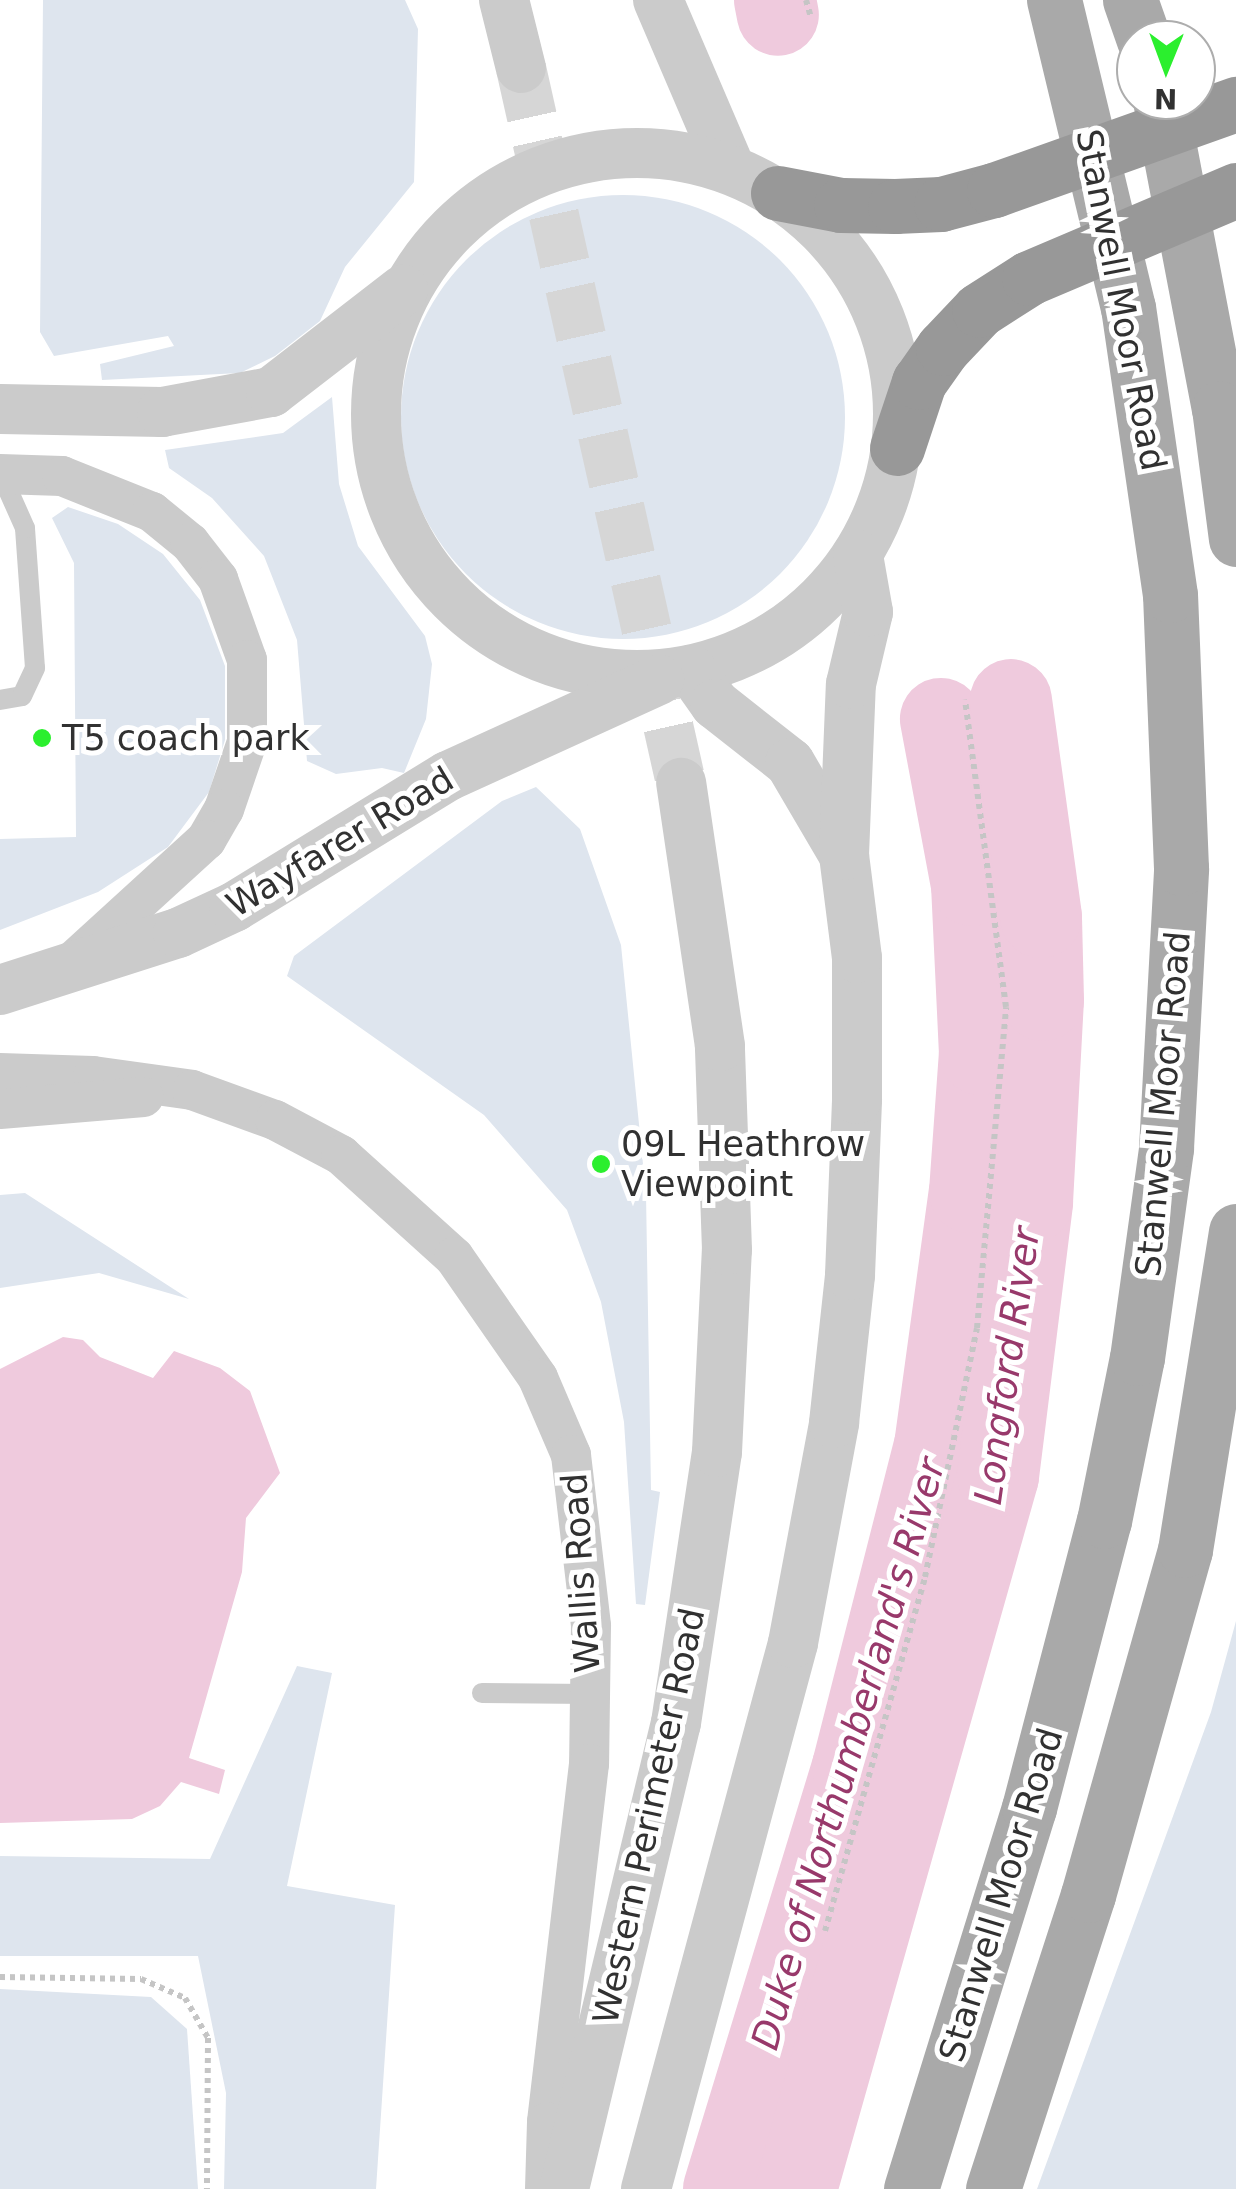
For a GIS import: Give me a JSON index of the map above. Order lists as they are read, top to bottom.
{
  "streets": {
    "main road": ["Stanwell Moor Road"],
    "street": ["Wayfarer Road", "Wallis Road", "Western Perimeter Road"]
  },
  "water": ["Longford River", "Duke of Northumberland's River"],
  "places": ["T5 coach park", "09L Heathrow Viewpoint"],
  "north": "bottom"
}
